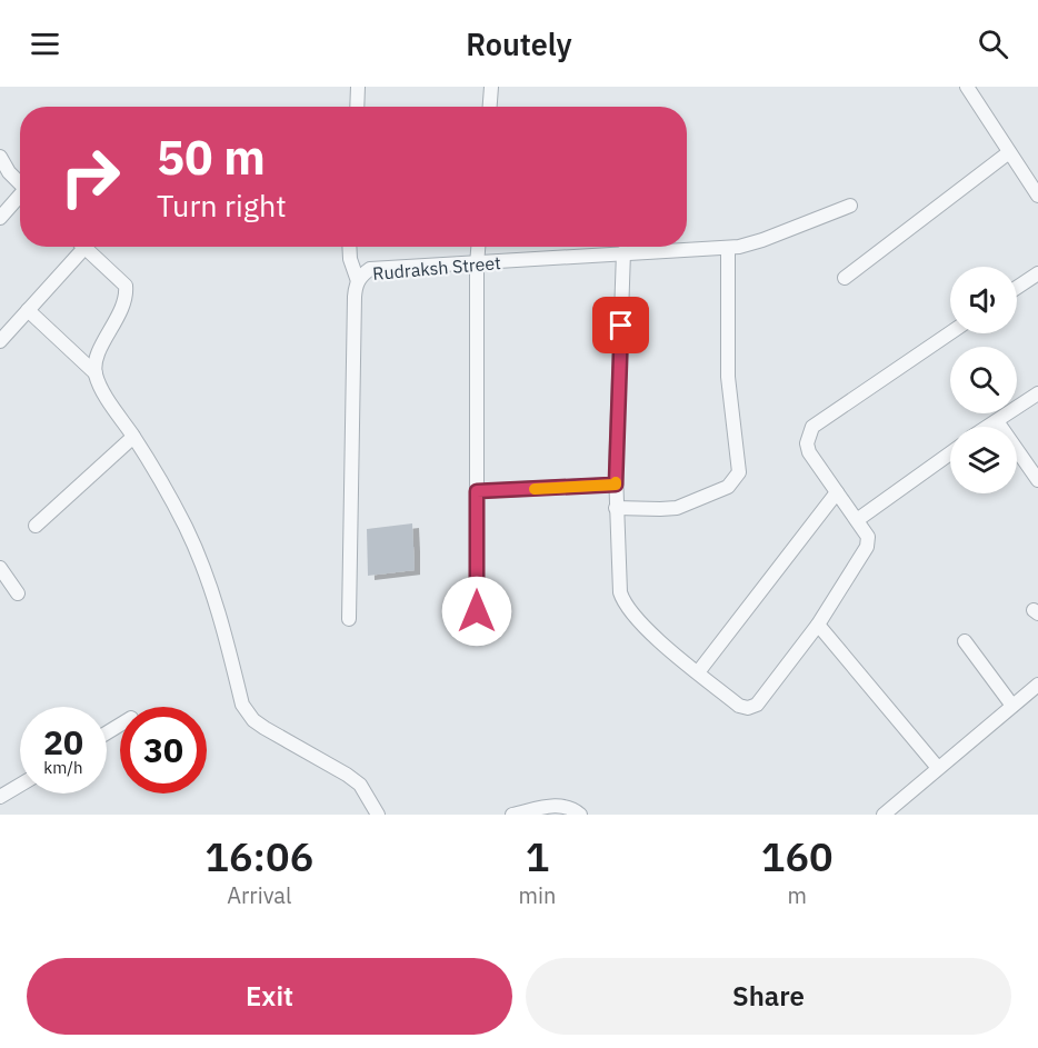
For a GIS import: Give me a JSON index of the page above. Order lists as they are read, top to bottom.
{
  "streets": {
    "street": ["Rudraksh Street"]
  },
  "page": {
    "header": "Routely",
    "turn": ["50 m", "Turn right"],
    "speed": "20 km/h",
    "limit": "30",
    "eta": [
      "16:06",
      "Arrival",
      "1",
      "min",
      "160",
      "m"
    ],
    "buttons": ["Exit", "Share"]
  }
}
